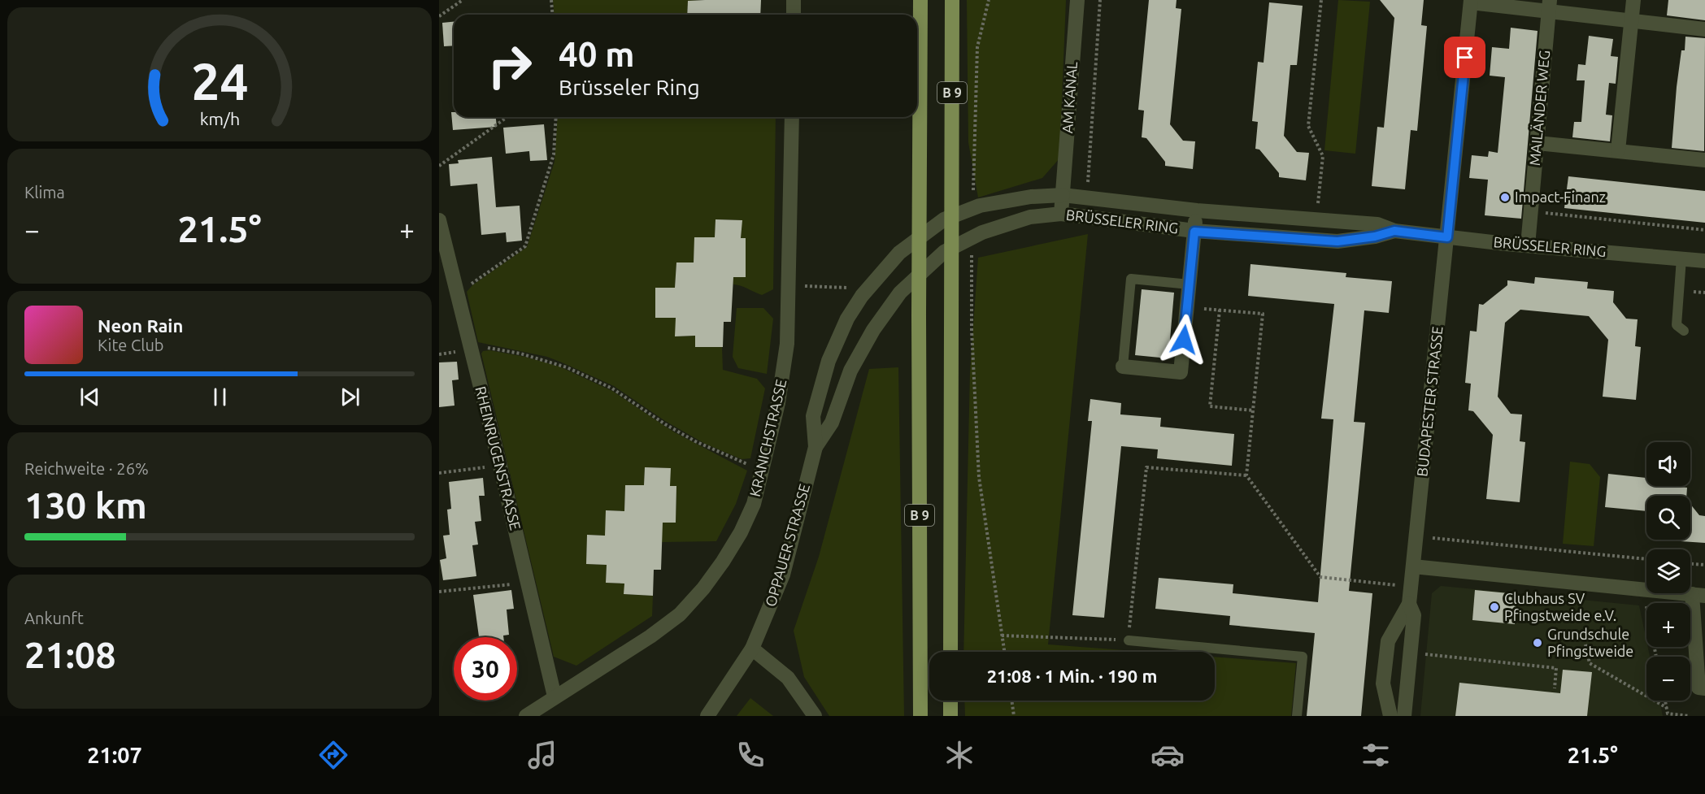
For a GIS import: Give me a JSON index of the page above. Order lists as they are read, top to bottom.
{
  "streets": {
    "highway": ["B 9"],
    "street": [
      "AM KANAL",
      "MAILÄNDER WEG",
      "BRÜSSELER RING",
      "BUDAPESTER STRASSE",
      "KRANICHSTRASSE",
      "RHEINRUGENSTRASSE",
      "OPPAUER STRASSE"
    ]
  },
  "crossings": [
    ["AM KANAL", "BRÜSSELER RING"],
    ["MAILÄNDER WEG", "BRÜSSELER RING"],
    ["BRÜSSELER RING", "BUDAPESTER STRASSE"],
    ["BRÜSSELER RING", "OPPAUER STRASSE"],
    ["KRANICHSTRASSE", "RHEINRUGENSTRASSE"]
  ],
  "places": ["Impact-Finanz", "Clubhaus SV Pfingstweide e.V.", "Grundschule Pfingstweide"],
  "page": {
    "turn": ["40 m", "Brüsseler Ring"],
    "tile": [
      "Klima",
      ["Reichweite · 26%", "130 km"],
      ["Ankunft", "21:08"]
    ],
    "heat": ["−", "21.5°", "+"],
    "song": ["Neon Rain", "Kite Club"],
    "map_buttons": ["+", "−"],
    "limit": "30",
    "trip": "21:08 · 1 Min. · 190 m",
    "tabs": ["21:07", "21.5°"],
    "gauge": ["24", "km/h"]
  }
}
